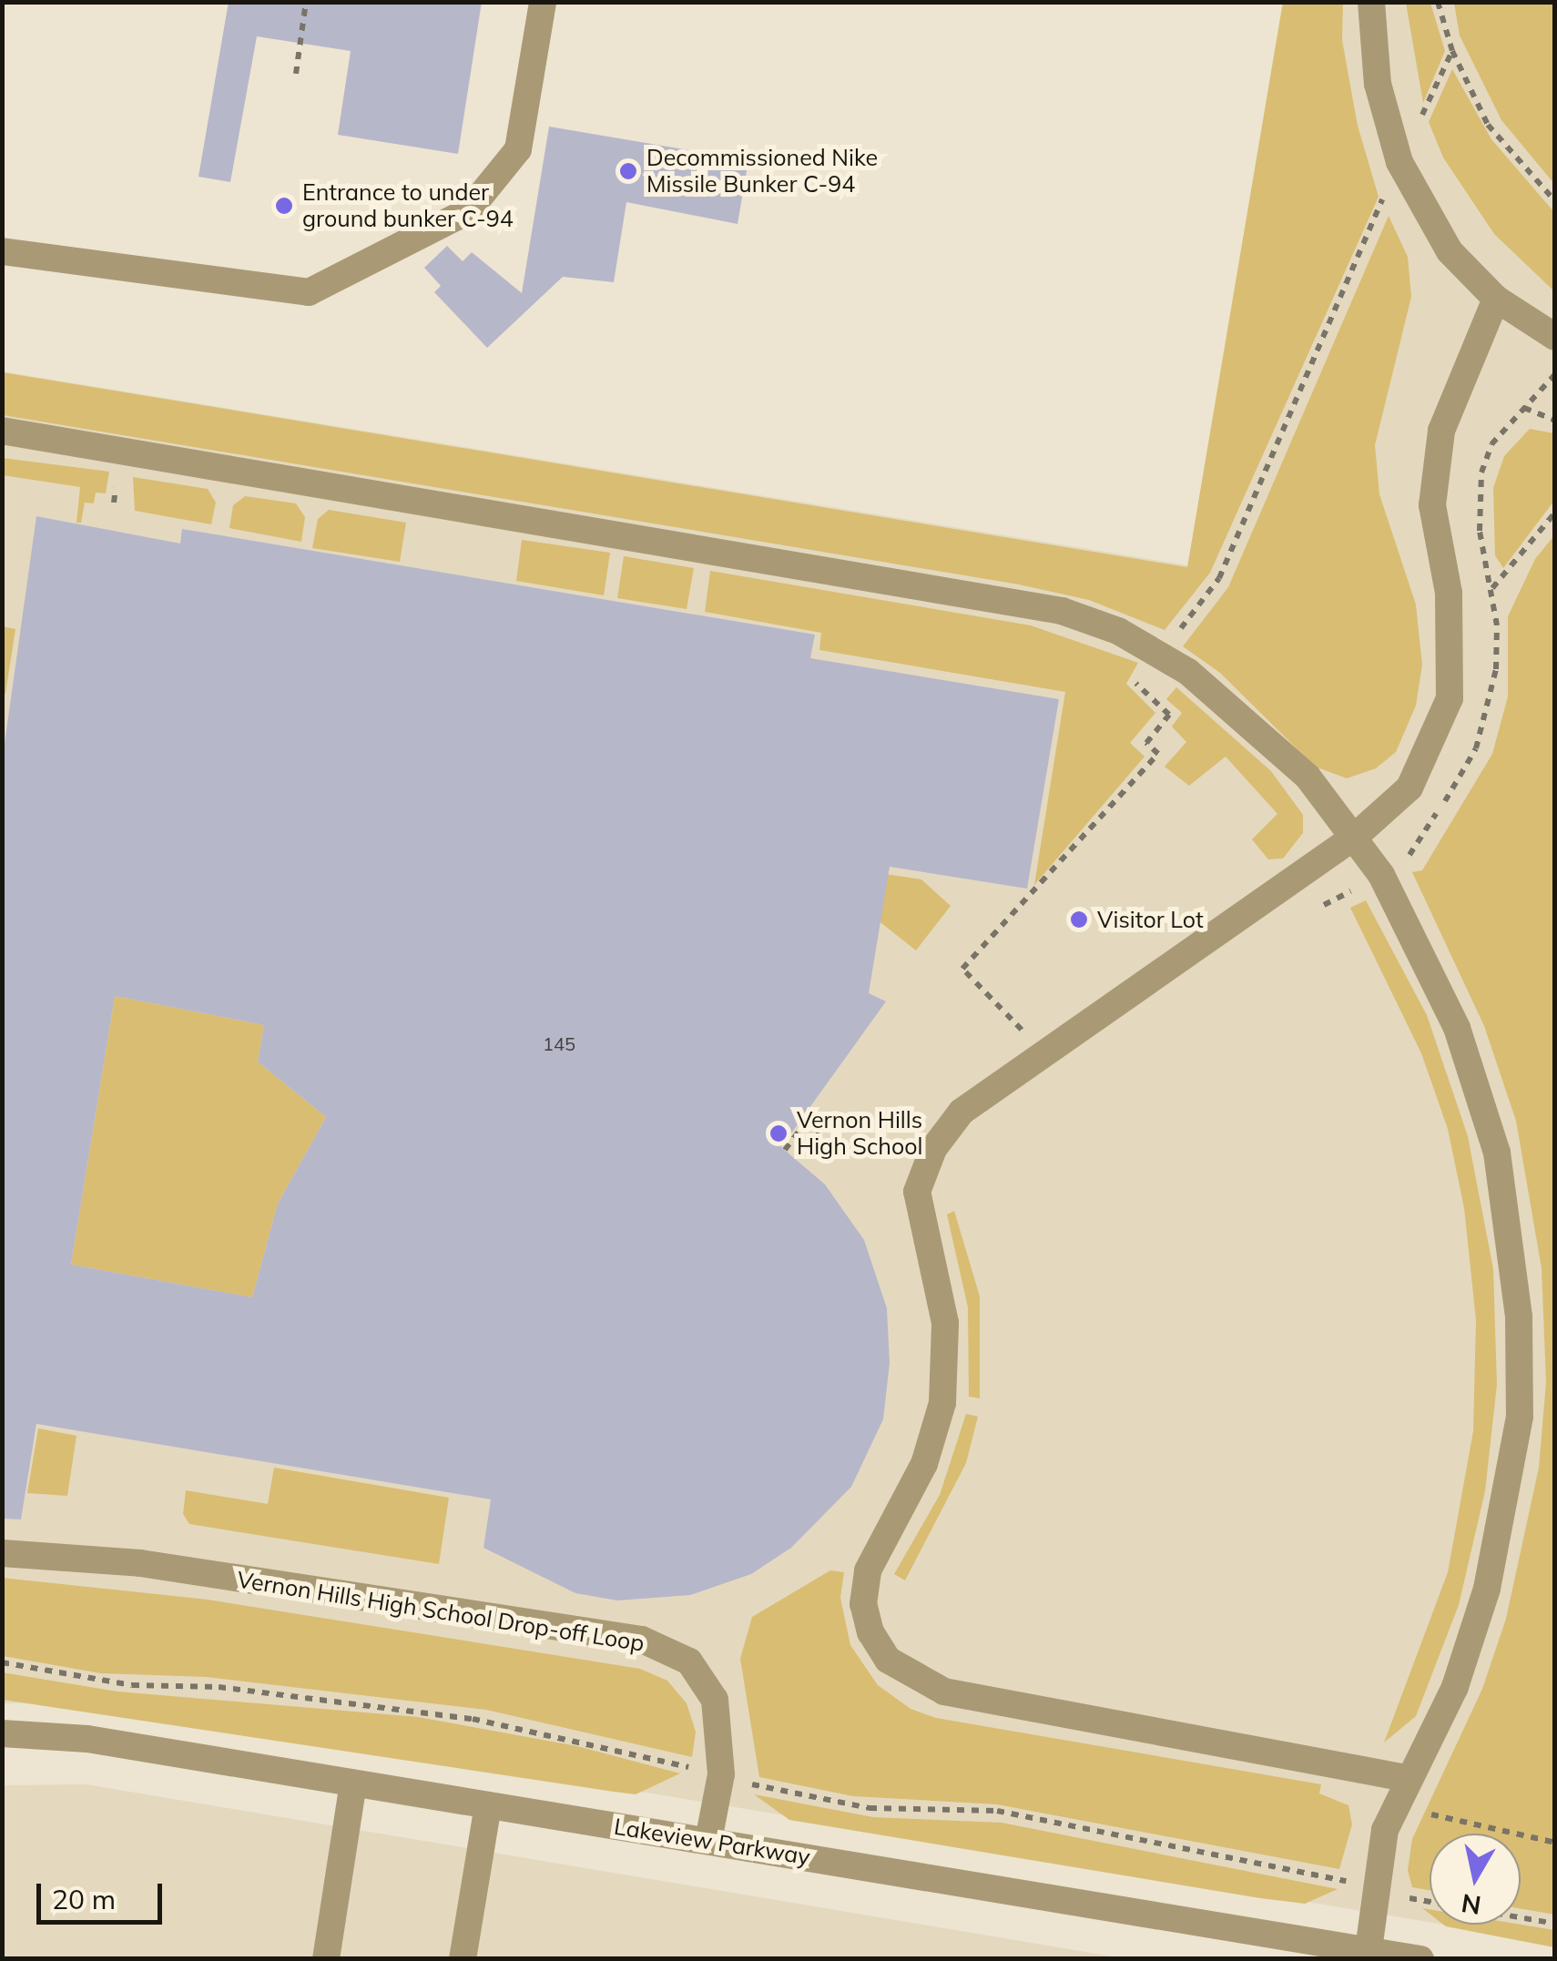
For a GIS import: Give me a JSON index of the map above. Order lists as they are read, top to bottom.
{
  "streets": {
    "street": ["Vernon Hills High School Drop-off Loop", "Lakeview Parkway"]
  },
  "crossings": [
    ["Vernon Hills High School Drop-off Loop", "Lakeview Parkway"]
  ],
  "places": [
    "Decommissioned Nike Missile Bunker C-94",
    "Entrance to under ground bunker C-94",
    "Visitor Lot",
    "Vernon Hills High School"
  ],
  "house_numbers": ["145"],
  "scale_bar": "20 m",
  "north": "bottom"
}
